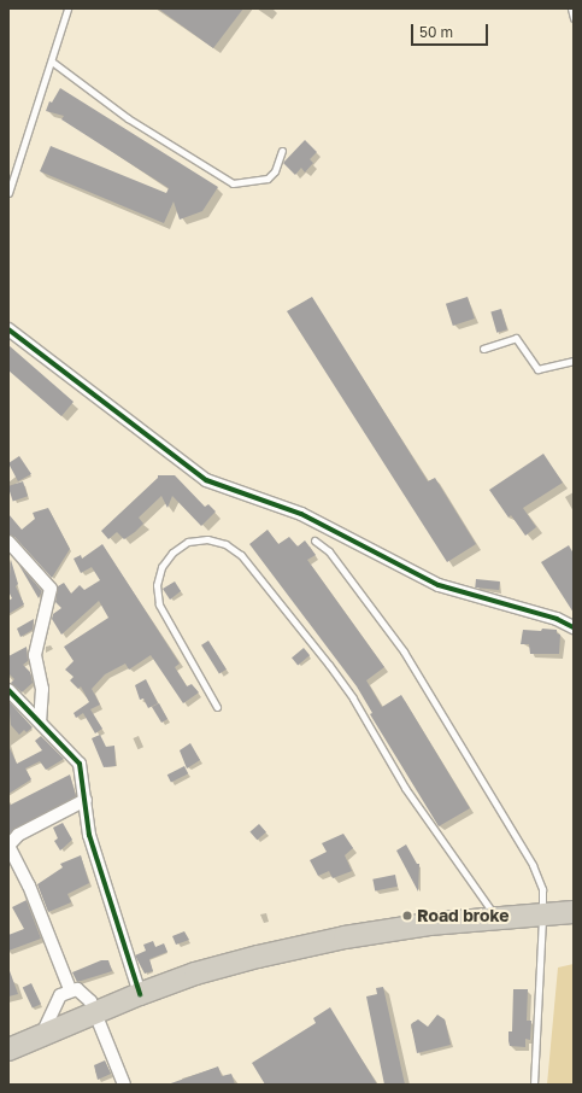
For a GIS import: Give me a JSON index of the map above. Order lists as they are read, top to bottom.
{
  "places": ["Road broke"],
  "scale_bar": "50 m"
}
